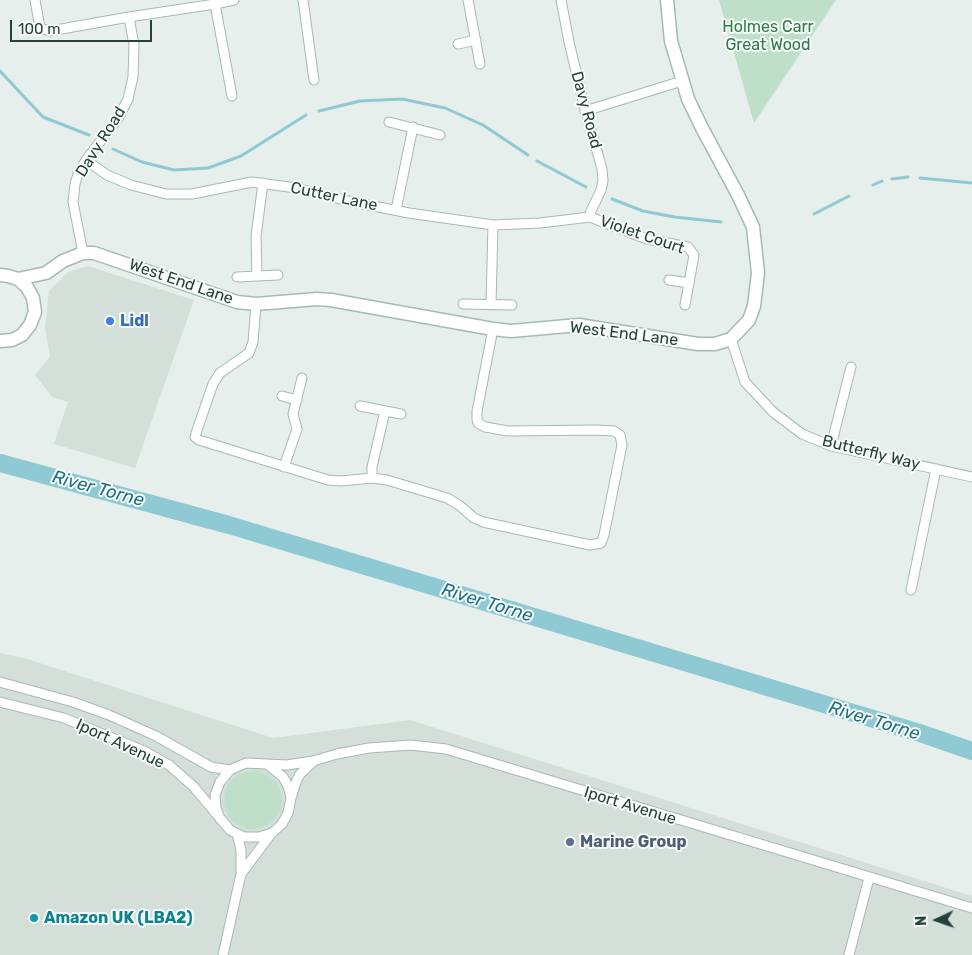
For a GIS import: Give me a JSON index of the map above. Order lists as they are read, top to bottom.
{
  "streets": {
    "street": [
      "Davy Road",
      "Cutter Lane",
      "Violet Court",
      "West End Lane",
      "Butterfly Way",
      "Iport Avenue"
    ]
  },
  "crossings": [
    ["Davy Road", "Cutter Lane"],
    ["Davy Road", "Violet Court"],
    ["Davy Road", "West End Lane"],
    ["Cutter Lane", "Violet Court"],
    ["West End Lane", "Butterfly Way"]
  ],
  "water": ["River Torne"],
  "parks": ["Holmes Carr Great Wood"],
  "places": ["Lidl", "Marine Group", "Amazon UK (LBA2)"],
  "scale_bar": "100 m",
  "north": "left"
}
